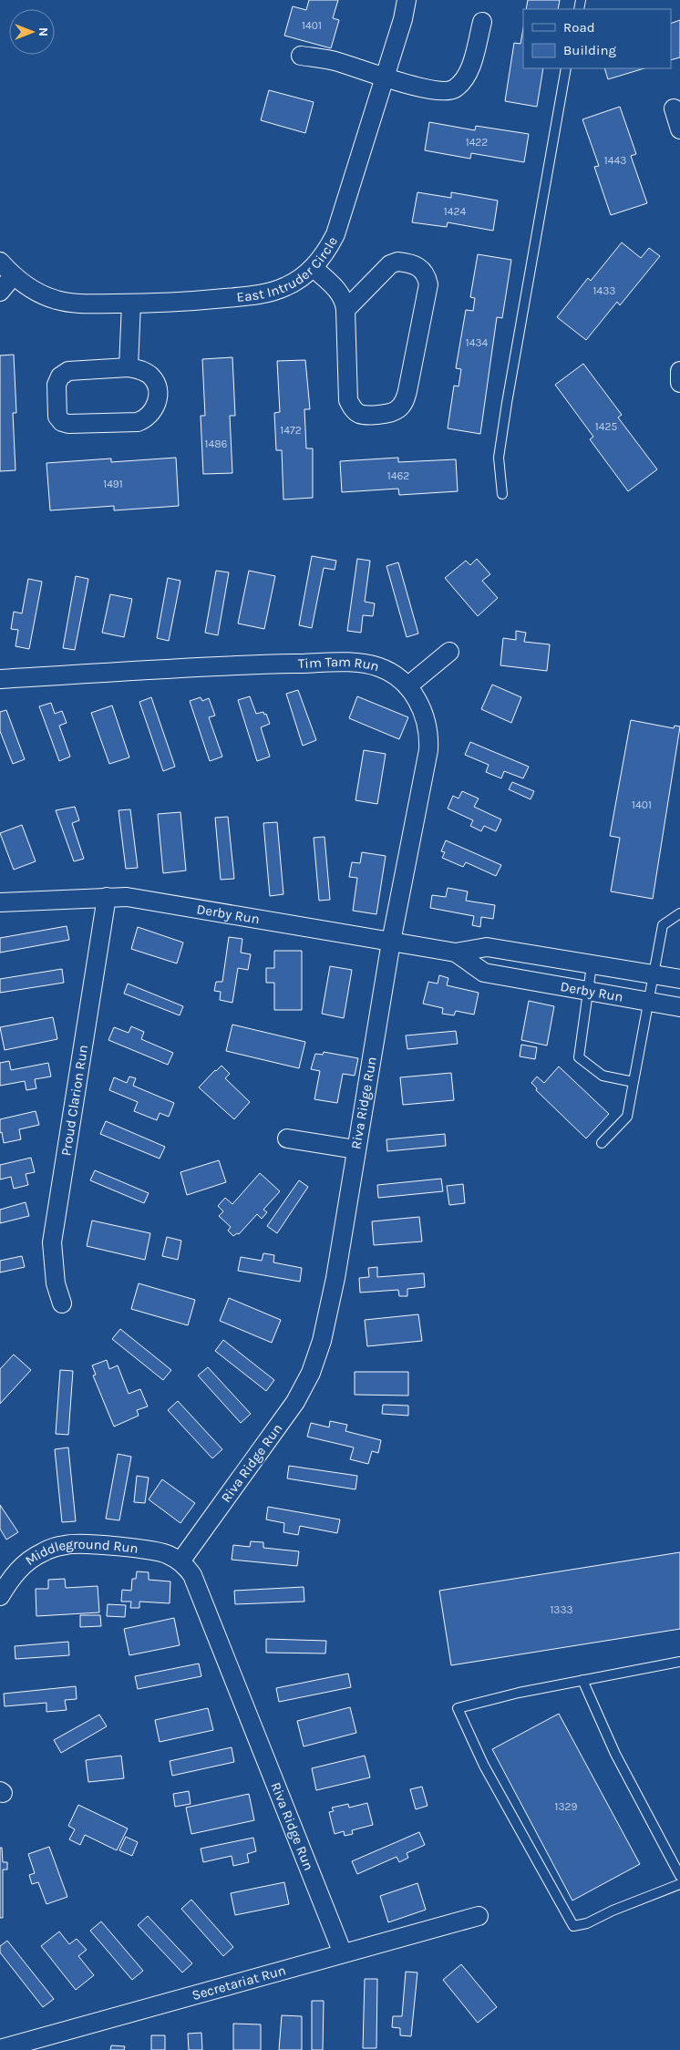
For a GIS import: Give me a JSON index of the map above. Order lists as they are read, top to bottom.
{
  "streets": {
    "street": [
      "East Intruder Circle",
      "Tim Tam Run",
      "Derby Run",
      "Proud Clarion Run",
      "Riva Ridge Run",
      "Middleground Run",
      "Secretariat Run"
    ]
  },
  "crossings": [
    ["Tim Tam Run", "Derby Run"],
    ["Tim Tam Run", "Riva Ridge Run"],
    ["Derby Run", "Proud Clarion Run"],
    ["Derby Run", "Riva Ridge Run"],
    ["Riva Ridge Run", "Middleground Run"],
    ["Riva Ridge Run", "Secretariat Run"]
  ],
  "house_numbers": [
    "1401",
    "1422",
    "1443",
    "1424",
    "1433",
    "1434",
    "1425",
    "1472",
    "1486",
    "1462",
    "1491",
    "1401",
    "1333",
    "1329"
  ],
  "legend": ["Road", "Building"],
  "north": "right"
}
